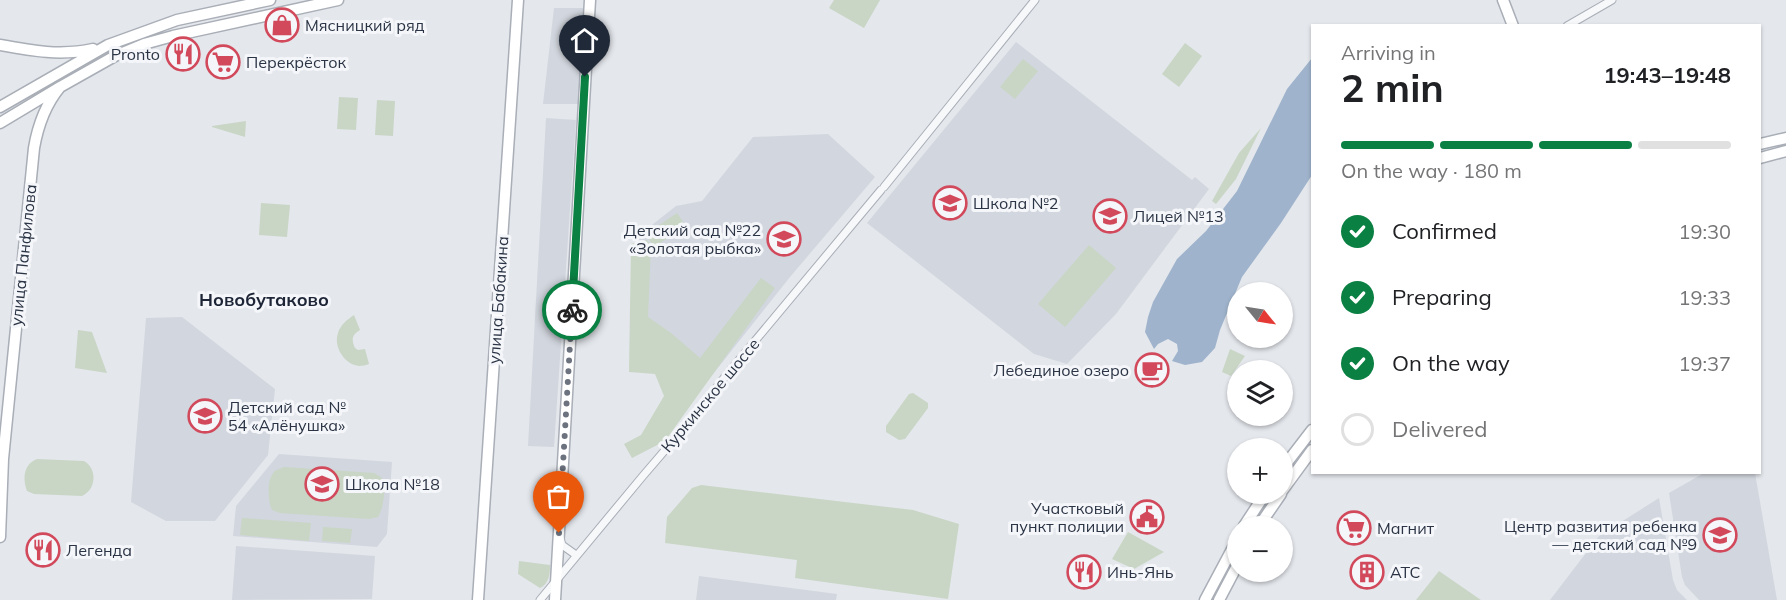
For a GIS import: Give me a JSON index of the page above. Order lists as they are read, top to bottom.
{
  "streets": {
    "street": ["улица Панфилова", "улица Бабакина", "Куркинское шоссе"]
  },
  "districts": ["Новобутаково"],
  "places": {
    "shop": ["Мясницкий ряд"],
    "restaurant": ["Pronto", "Легенда", "Инь-Янь"],
    "supermarket": ["Перекрёсток", "Магнит"],
    "school or university": [
      "Школа №2",
      "Лицей №13",
      "Детский сад №22 «Золотая рыбка»",
      "Детский сад № 54 «Алёнушка»",
      "Школа №18",
      "Центр развития ребенка — детский сад №9"
    ],
    "cafe": ["Лебединое озеро"],
    "public building": ["Участковый пункт полиции"],
    "building": ["АТС"]
  },
  "north": "bottom right",
  "page": {
    "heading": ["2 min", "Arriving in", "19:43–19:48"],
    "bar": "On the way · 180 m",
    "list": [
      ["Confirmed", "19:30"],
      ["Preparing", "19:33"],
      ["On the way", "19:37"],
      "Delivered"
    ],
    "map_buttons": ["+", "−"]
  }
}
